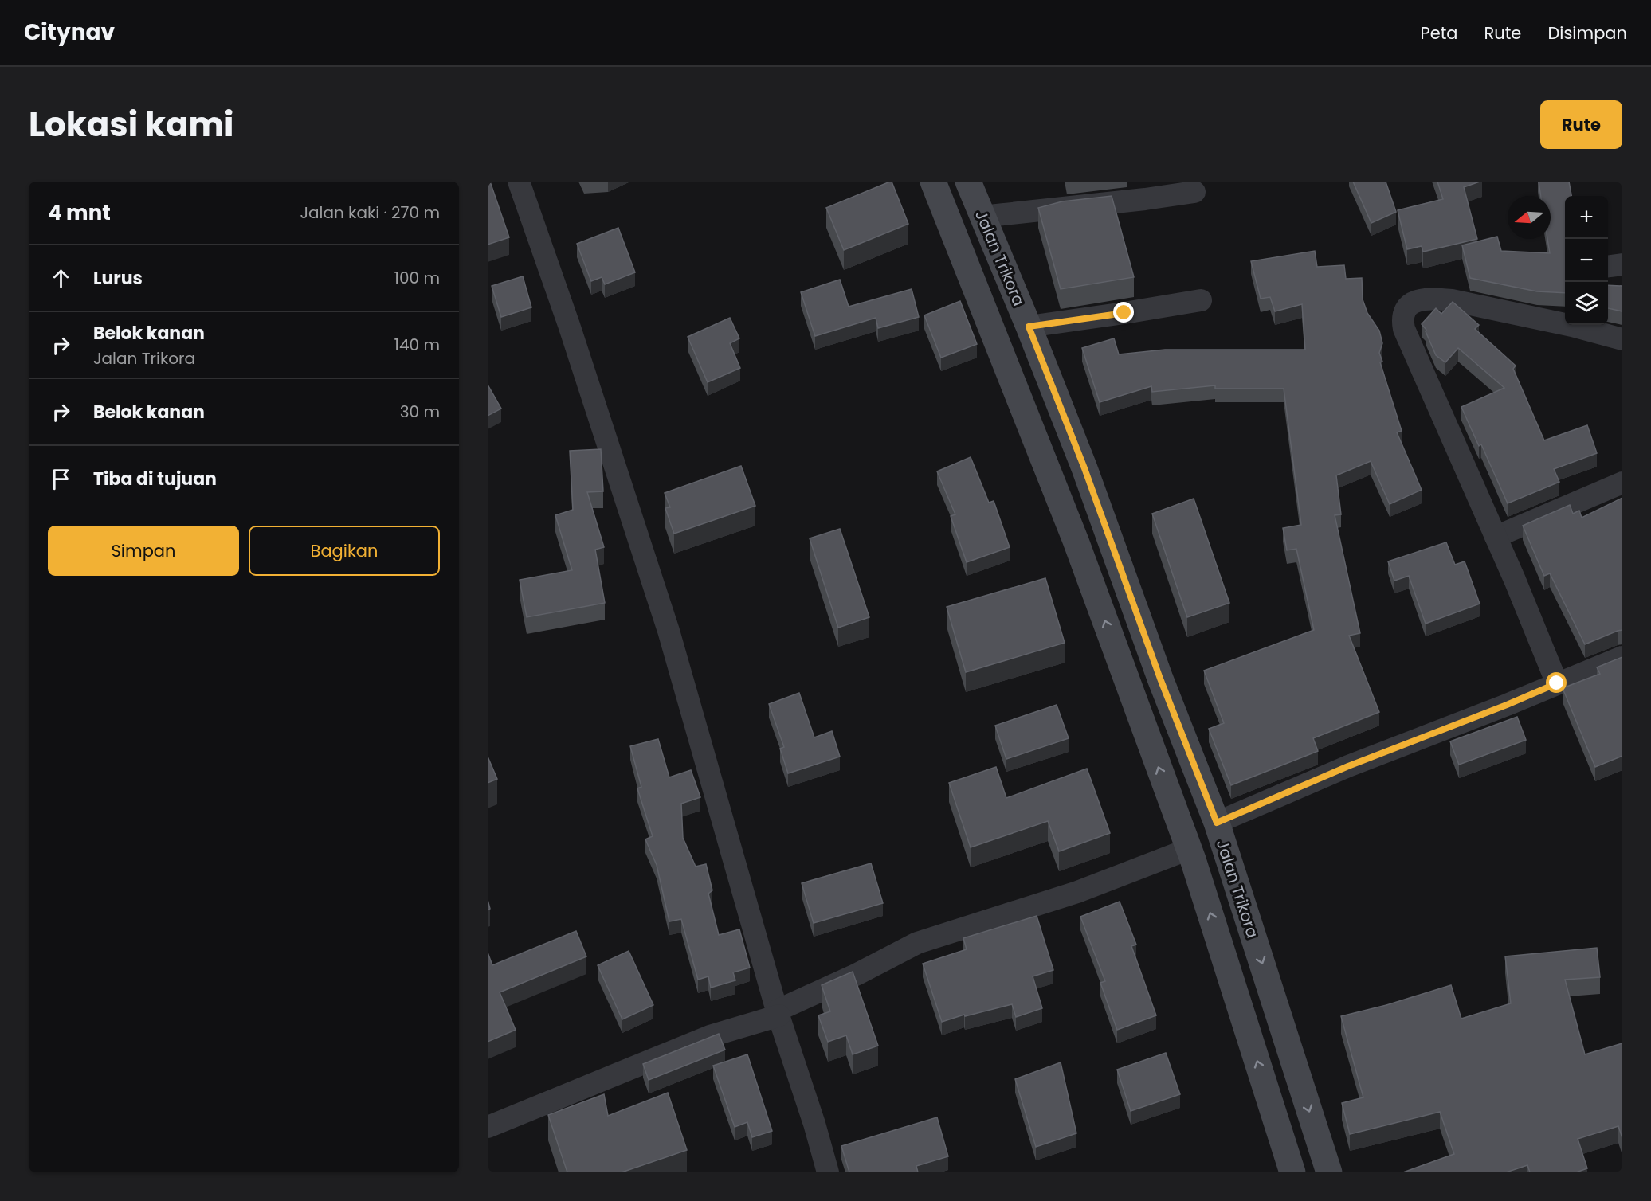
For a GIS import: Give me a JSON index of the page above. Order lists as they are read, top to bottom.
{
  "streets": {
    "main road": ["Jalan Trikora"]
  },
  "north": "left",
  "page": {
    "header": "Citynav",
    "nav": ["Peta", "Rute", "Disimpan"],
    "title": "Lokasi kami",
    "buttons": [
      "Rute",
      ["Simpan", "Bagikan"]
    ],
    "heading": ["4 mnt", "Jalan kaki · 270 m"],
    "map_buttons": ["+", "−"],
    "list": [
      ["Lurus", "100 m"],
      ["Belok kanan", "Jalan Trikora", "140 m"],
      ["Belok kanan", "30 m"],
      "Tiba di tujuan"
    ]
  }
}
